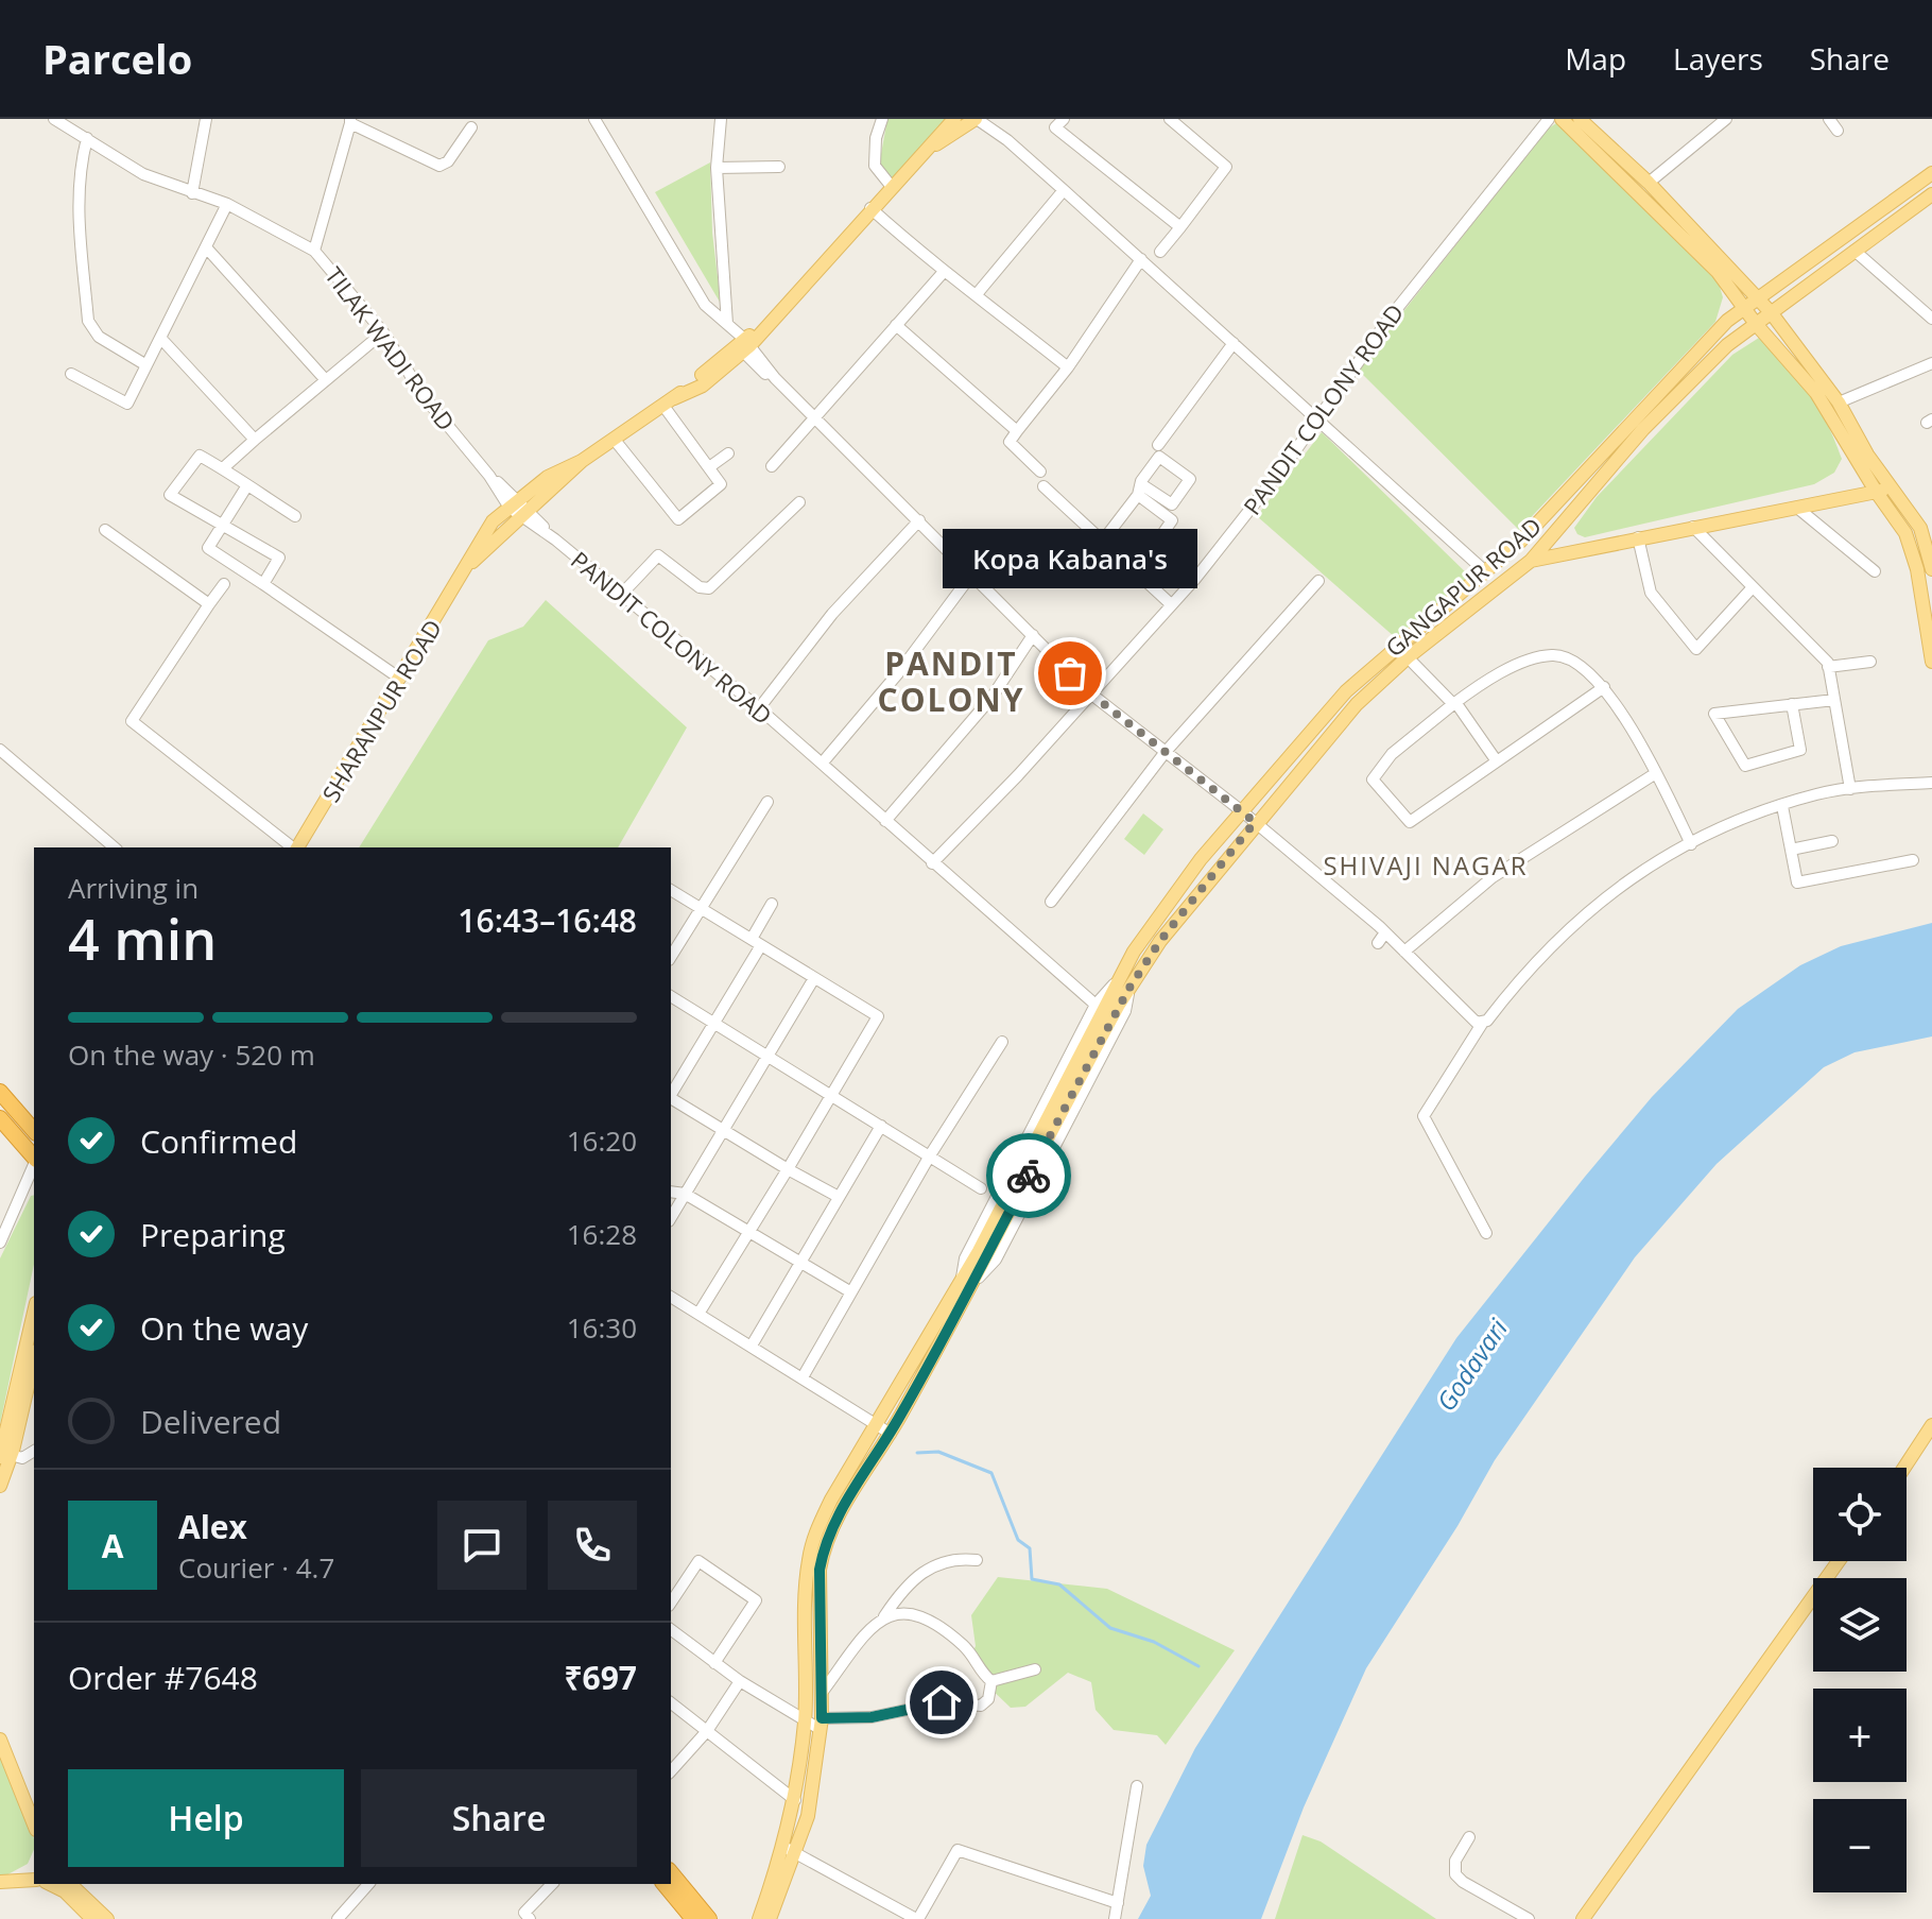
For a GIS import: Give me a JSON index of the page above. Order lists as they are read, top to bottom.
{
  "streets": {
    "main road": ["GANGAPUR ROAD", "SHARANPUR ROAD"],
    "street": ["TILAK WADI ROAD", "PANDIT COLONY ROAD"]
  },
  "crossings": [
    ["TILAK WADI ROAD", "PANDIT COLONY ROAD"],
    ["TILAK WADI ROAD", "SHARANPUR ROAD"],
    ["PANDIT COLONY ROAD", "SHARANPUR ROAD"]
  ],
  "districts": ["PANDIT COLONY", "SHIVAJI NAGAR"],
  "water": ["Godavari"],
  "places": ["Kopa Kabana's"],
  "page": {
    "header": "Parcelo",
    "nav": ["Map", "Layers", "Share"],
    "bubble": "Kopa Kabana's",
    "heading": ["4 min", "Arriving in", "16:43–16:48"],
    "panel": [
      "Alex",
      "Courier · 4.7",
      "Order #7648",
      "₹697"
    ],
    "bar": "On the way · 520 m",
    "list": [
      ["Confirmed", "16:20"],
      ["Preparing", "16:28"],
      ["On the way", "16:30"],
      "Delivered"
    ],
    "map_buttons": ["+", "−"],
    "round": "A",
    "buttons": ["Help", "Share"]
  }
}
